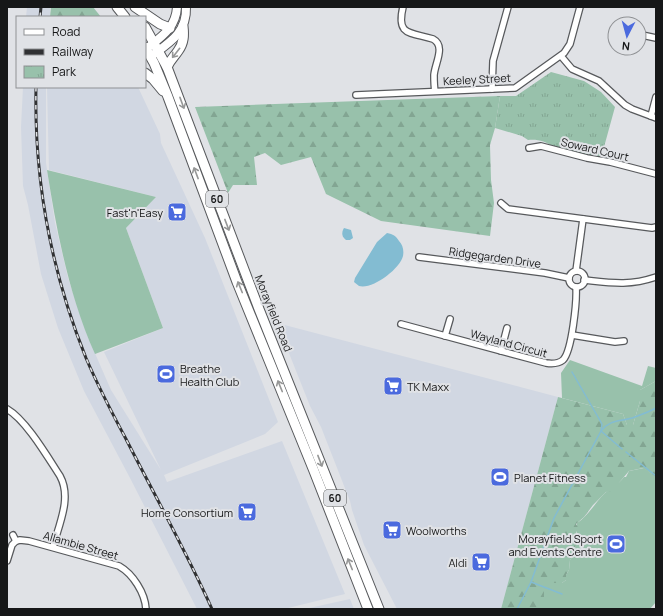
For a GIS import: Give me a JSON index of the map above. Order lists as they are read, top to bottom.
{
  "streets": {
    "main road": ["60", "Morayfield Road"],
    "street": [
      "Keeley Street",
      "Soward Court",
      "Ridgegarden Drive",
      "Wayland Circuit",
      "Allambie Street"
    ]
  },
  "crossings": [
    ["Ridgegarden Drive", "Wayland Circuit"]
  ],
  "places": {
    "supermarket": [
      "Fast'n'Easy",
      "TK Maxx",
      "Home Consortium",
      "Woolworths",
      "Aldi"
    ],
    "sports": ["Breathe Health Club", "Planet Fitness", "Morayfield Sport and Events Centre"]
  },
  "legend": ["Road", "Railway", "Park"],
  "north": "bottom"
}
